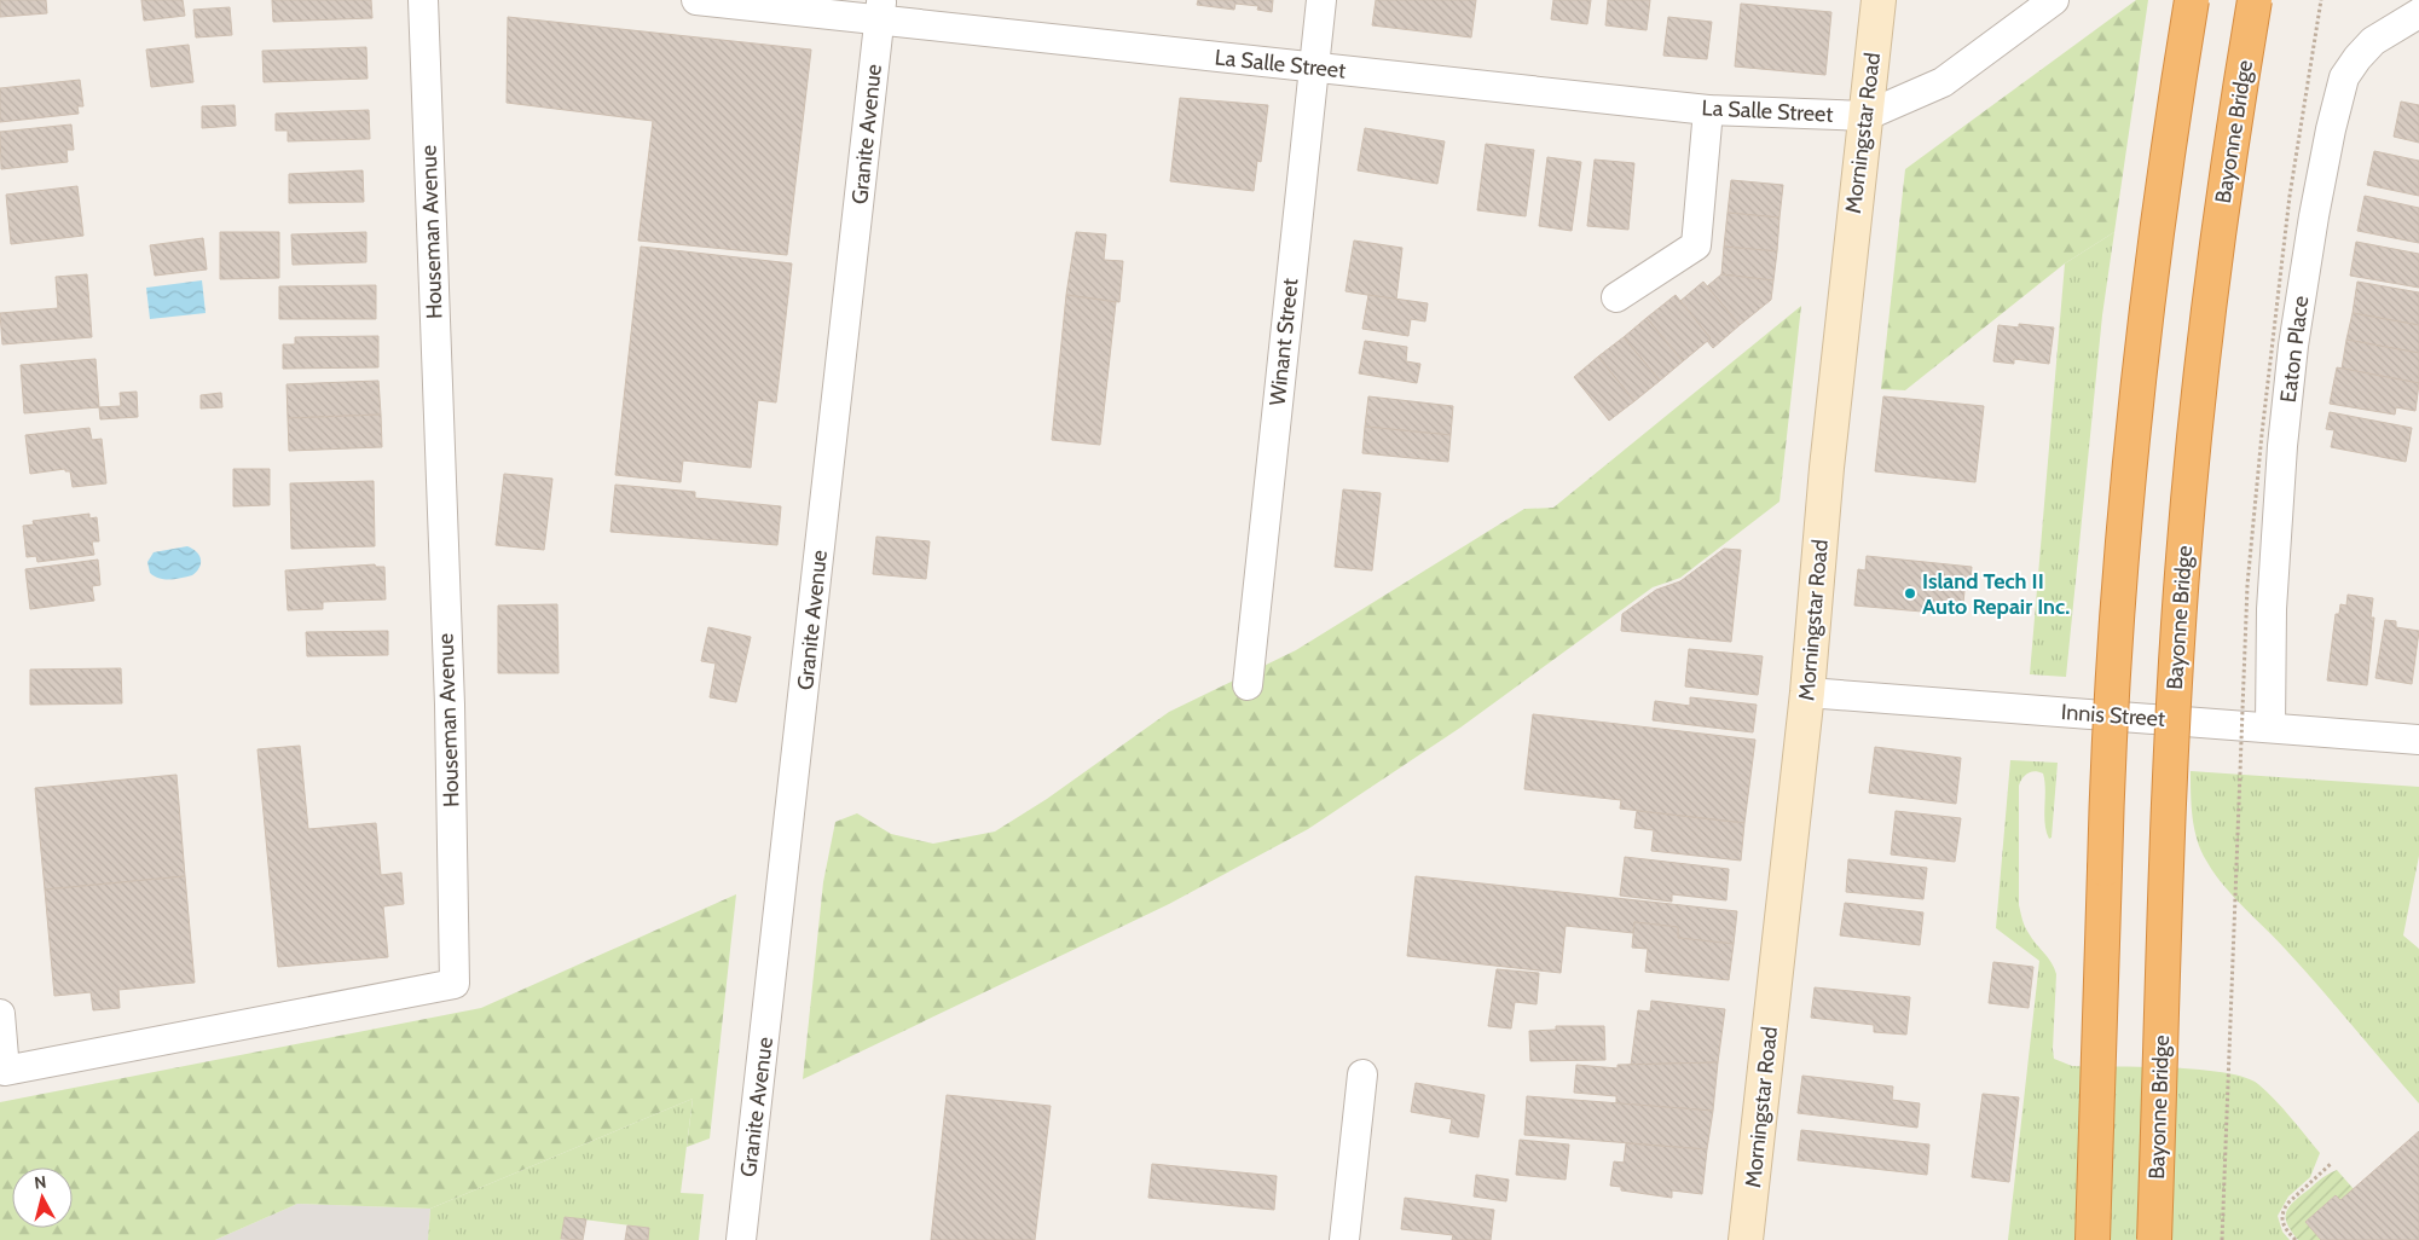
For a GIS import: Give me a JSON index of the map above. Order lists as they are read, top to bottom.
{
  "streets": {
    "highway": ["Bayonne Bridge"],
    "street": [
      "La Salle Street",
      "Morningstar Road",
      "Granite Avenue",
      "Houseman Avenue",
      "Winant Street",
      "Eaton Place",
      "Innis Street"
    ]
  },
  "crossings": [
    ["La Salle Street", "Morningstar Road"],
    ["La Salle Street", "Granite Avenue"],
    ["La Salle Street", "Winant Street"],
    ["Morningstar Road", "Innis Street"],
    ["Eaton Place", "Innis Street"]
  ],
  "places": ["Island Tech II Auto Repair Inc."],
  "north": "top"
}
